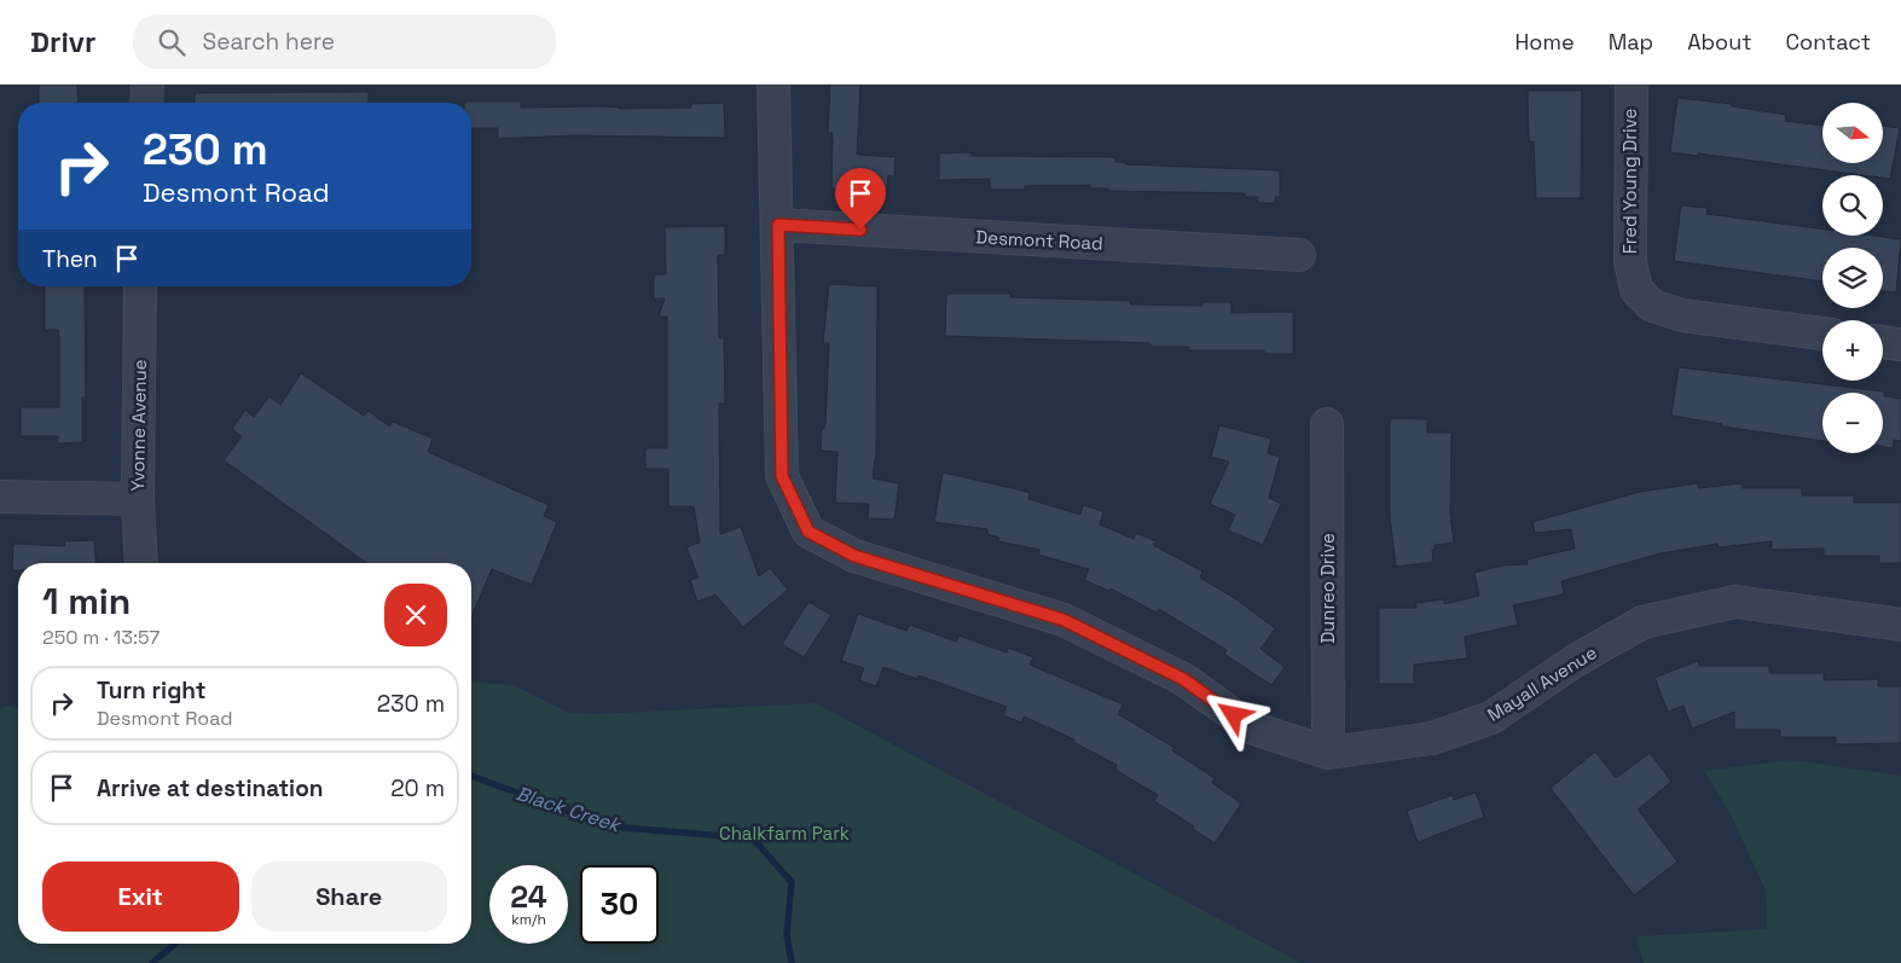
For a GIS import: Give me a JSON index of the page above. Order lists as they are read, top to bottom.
{
  "streets": {
    "street": [
      "Fred Young Drive",
      "Desmont Road",
      "Yvonne Avenue",
      "Dunreo Drive",
      "Mayall Avenue"
    ]
  },
  "crossings": [
    ["Desmont Road", "Mayall Avenue"],
    ["Dunreo Drive", "Mayall Avenue"]
  ],
  "water": ["Black Creek"],
  "parks": ["Chalkfarm Park"],
  "north": "right",
  "page": {
    "header": "Drivr",
    "search": "Search here",
    "nav": [
      "Home",
      "Map",
      "About",
      "Contact"
    ],
    "map_buttons": ["+", "−"],
    "turn": ["230 m", "Desmont Road"],
    "then": "Then",
    "heading": ["1 min", "250 m · 13:57"],
    "list": [
      {
        "name": "Turn right",
        "note": "Desmont Road",
        "value": "230 m"
      },
      {
        "name": "Arrive at destination",
        "value": "20 m"
      }
    ],
    "buttons": ["Exit", "Share"],
    "speed": "24 km/h",
    "limit": "30"
  }
}
